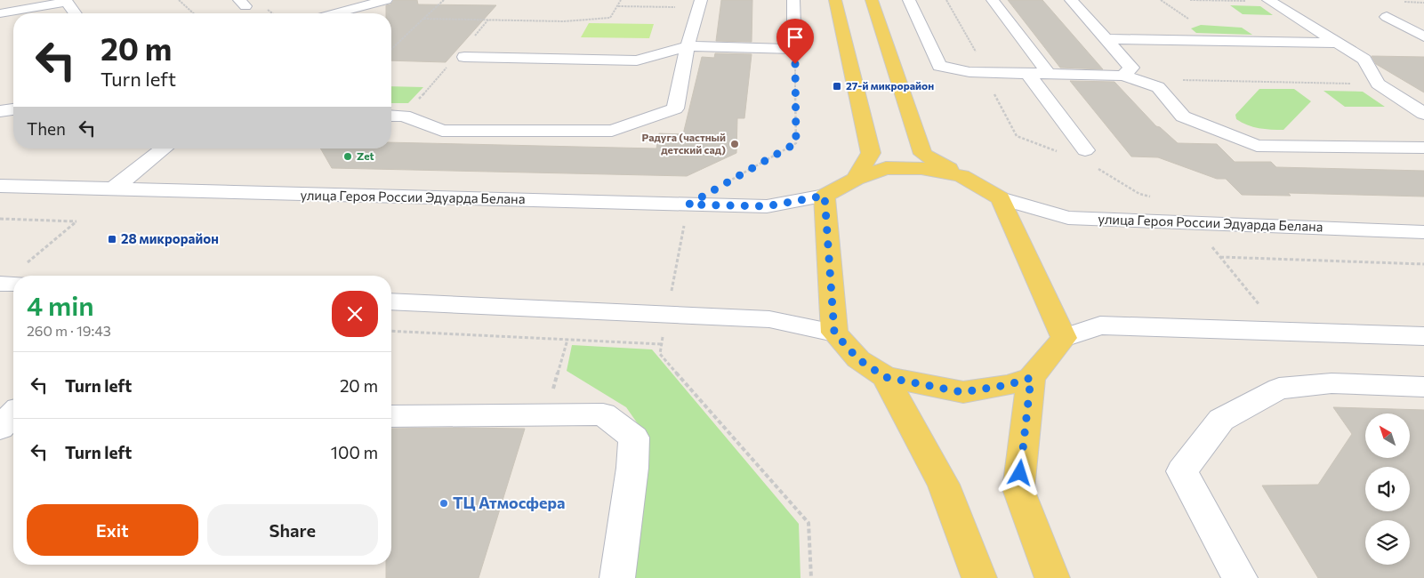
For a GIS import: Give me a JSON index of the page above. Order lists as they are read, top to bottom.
{
  "streets": {
    "street": ["улица Героя России Эдуарда Белана"]
  },
  "places": {
    "transit": ["27-й микрорайон", "28 микрорайон"],
    "other": ["Радуга (частный детский сад)", "Zet", "ТЦ Атмосфера"]
  },
  "north": "top left",
  "page": {
    "turn": ["20 m", "Turn left"],
    "then": "Then",
    "heading": ["4 min", "260 m · 19:43"],
    "list": [
      {
        "name": "Turn left",
        "value": "20 m"
      },
      {
        "name": "Turn left",
        "value": "100 m"
      }
    ],
    "buttons": ["Exit", "Share"]
  }
}
